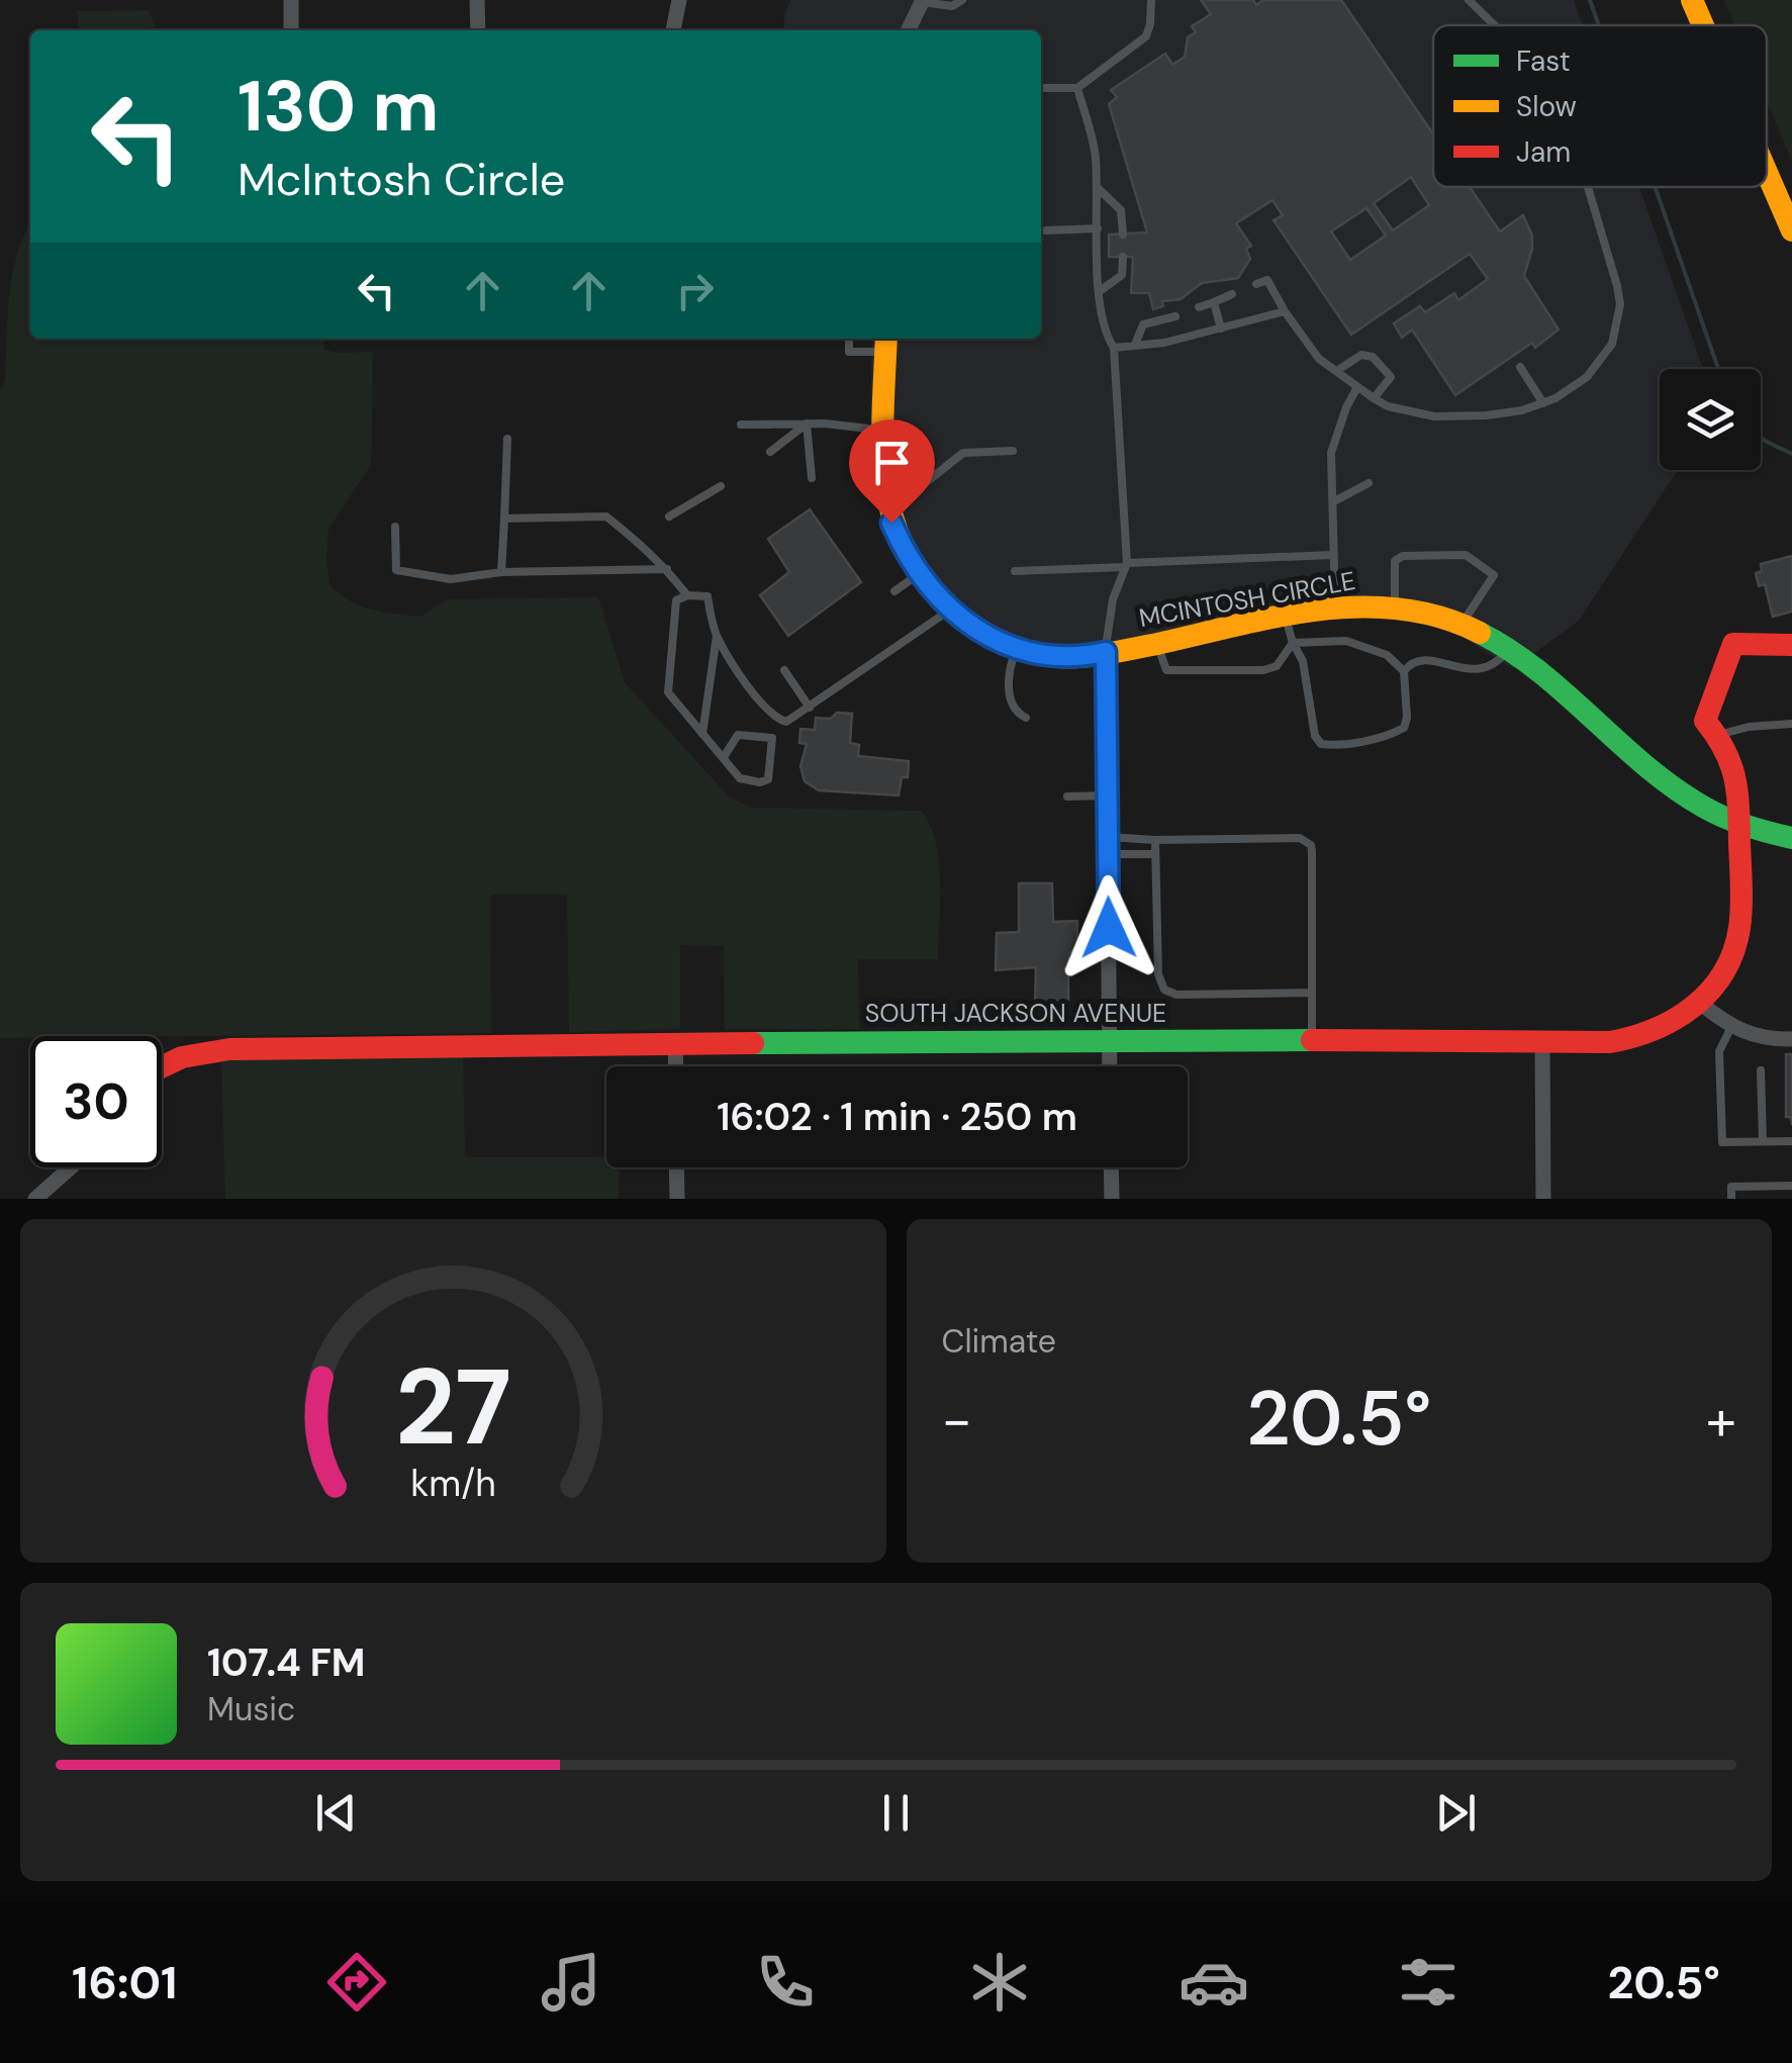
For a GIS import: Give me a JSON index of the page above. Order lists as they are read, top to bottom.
{
  "streets": {
    "street": ["MCINTOSH CIRCLE", "SOUTH JACKSON AVENUE"]
  },
  "crossings": [
    ["MCINTOSH CIRCLE", "SOUTH JACKSON AVENUE"]
  ],
  "legend": ["Fast", "Slow", "Jam"],
  "page": {
    "turn": ["130 m", "McIntosh Circle"],
    "limit": "30",
    "trip": "16:02 · 1 min · 250 m",
    "tile": "Climate",
    "heat": ["−", "20.5°", "+"],
    "song": ["107.4 FM", "Music"],
    "tabs": ["16:01", "20.5°"],
    "gauge": ["27", "km/h"]
  }
}
